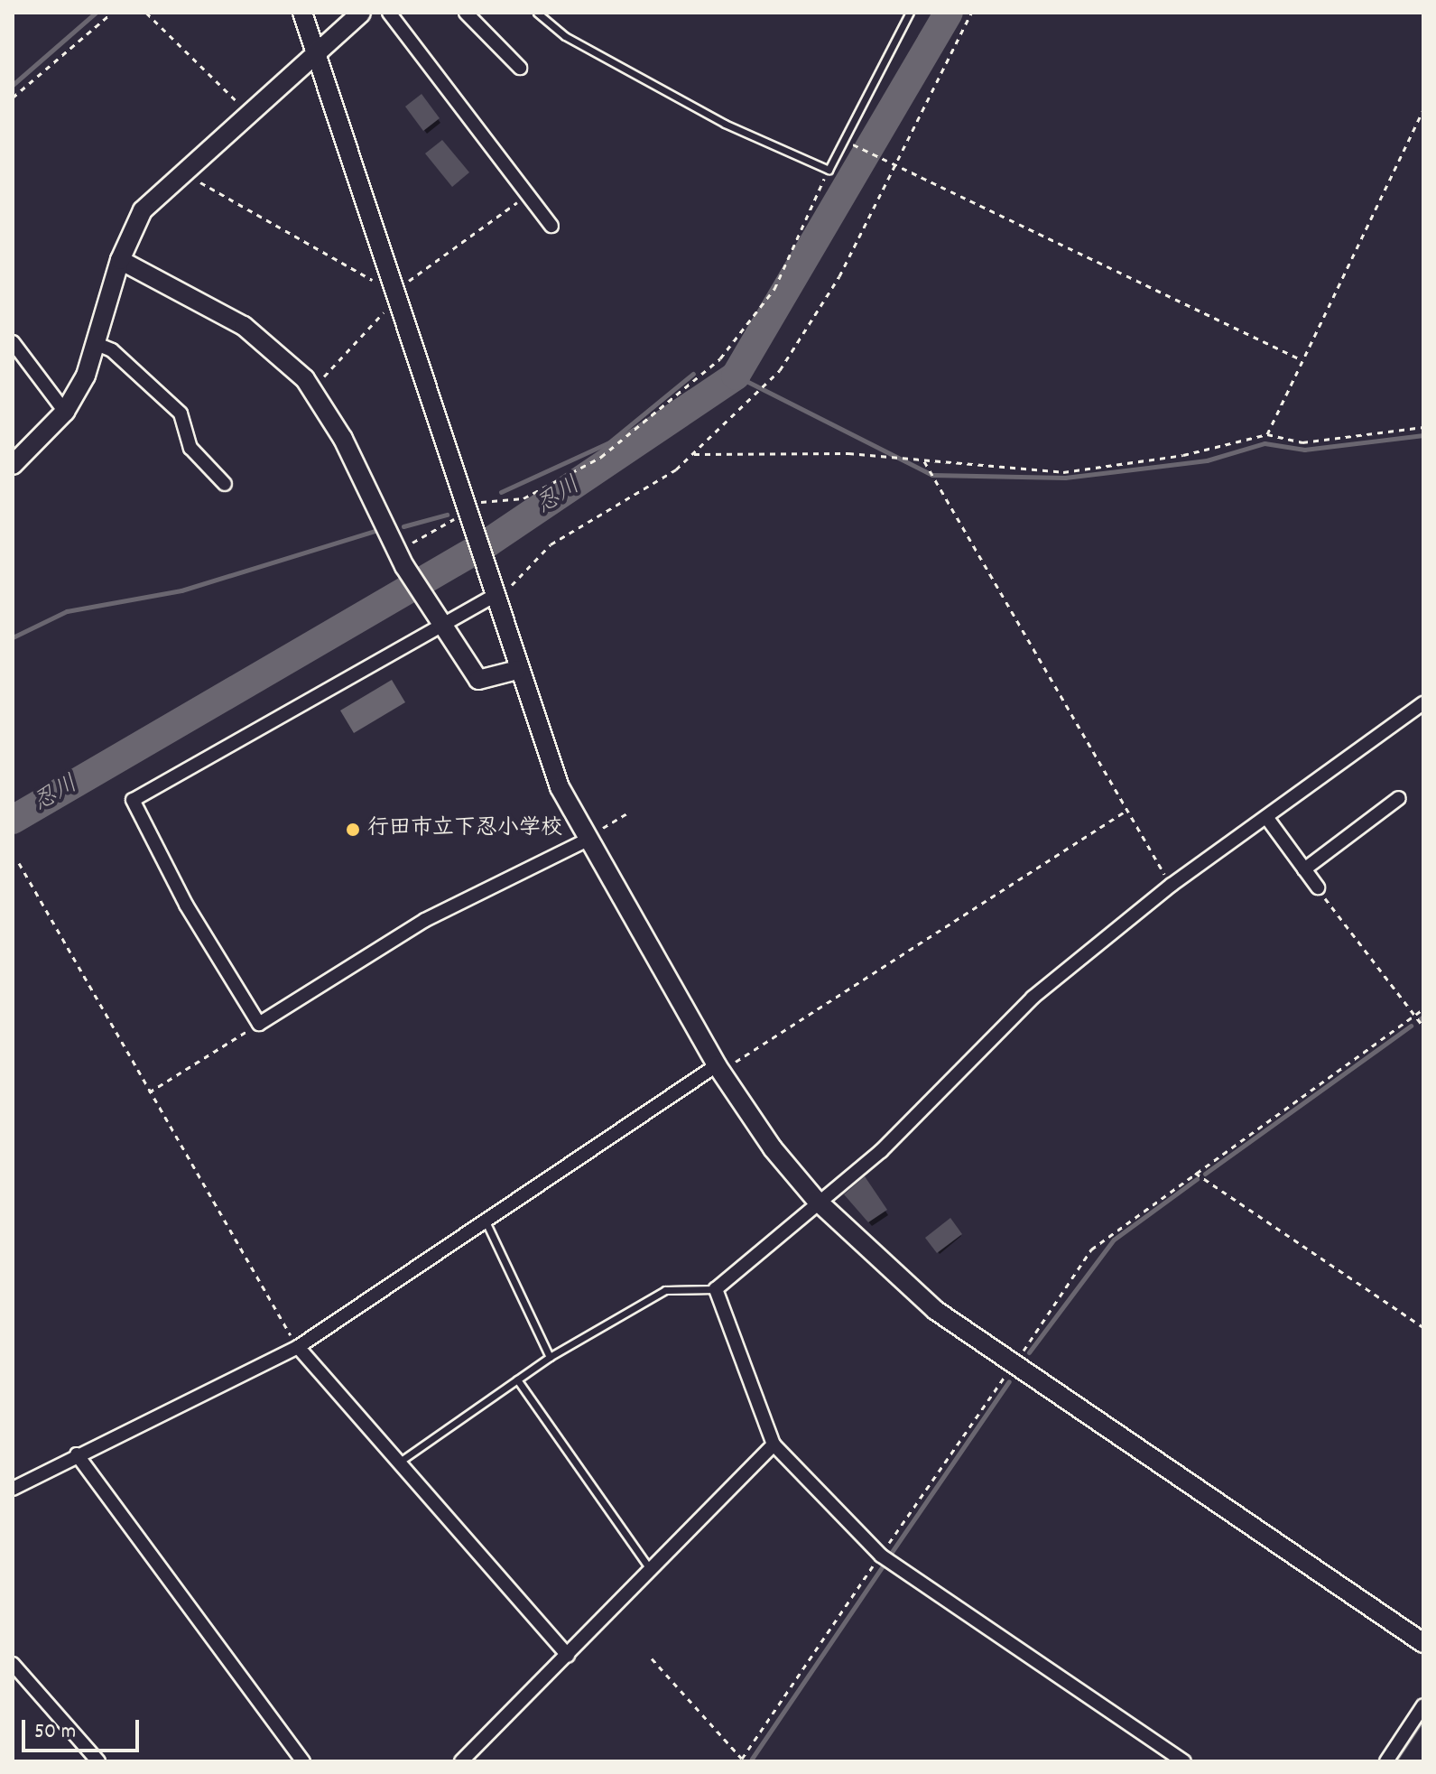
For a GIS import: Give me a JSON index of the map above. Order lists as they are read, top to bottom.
{
  "water": ["忍川"],
  "places": ["行田市立下忍小学校"],
  "scale_bar": "50 m"
}
